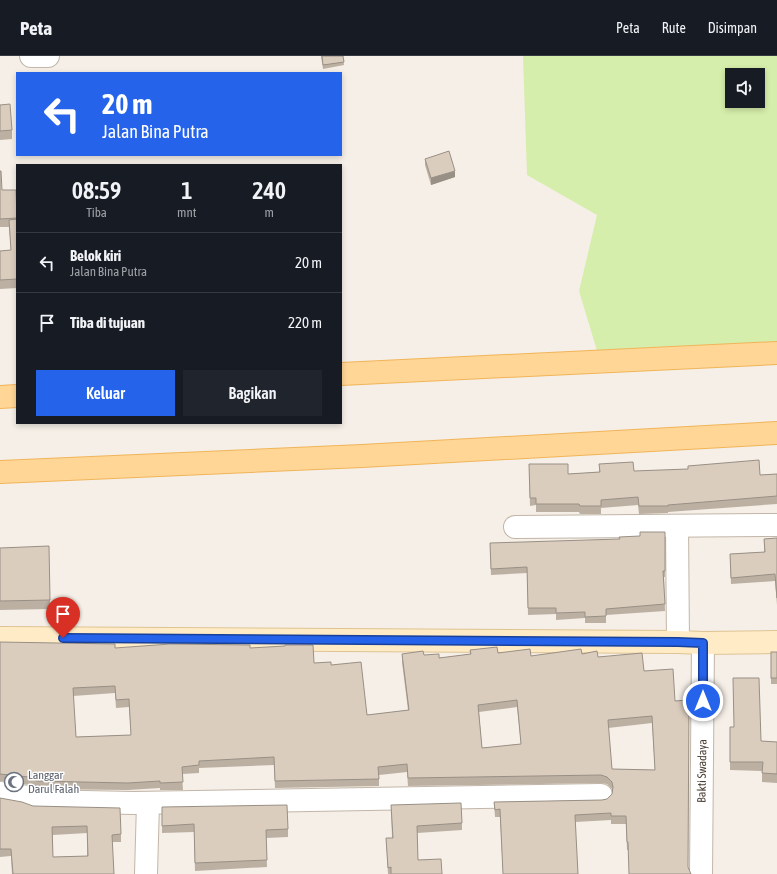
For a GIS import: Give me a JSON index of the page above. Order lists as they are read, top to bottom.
{
  "streets": {
    "street": ["Bakti Swadaya"]
  },
  "places": {
    "mosque": ["Langgar Darul Falah"]
  },
  "page": {
    "header": "Peta",
    "nav": ["Peta", "Rute", "Disimpan"],
    "turn": ["20 m", "Jalan Bina Putra"],
    "eta": [
      "08:59",
      "Tiba",
      "1",
      "mnt",
      "240",
      "m"
    ],
    "list": [
      {
        "name": "Belok kiri",
        "note": "Jalan Bina Putra",
        "value": "20 m"
      },
      {
        "name": "Tiba di tujuan",
        "value": "220 m"
      }
    ],
    "buttons": ["Keluar", "Bagikan"]
  }
}
